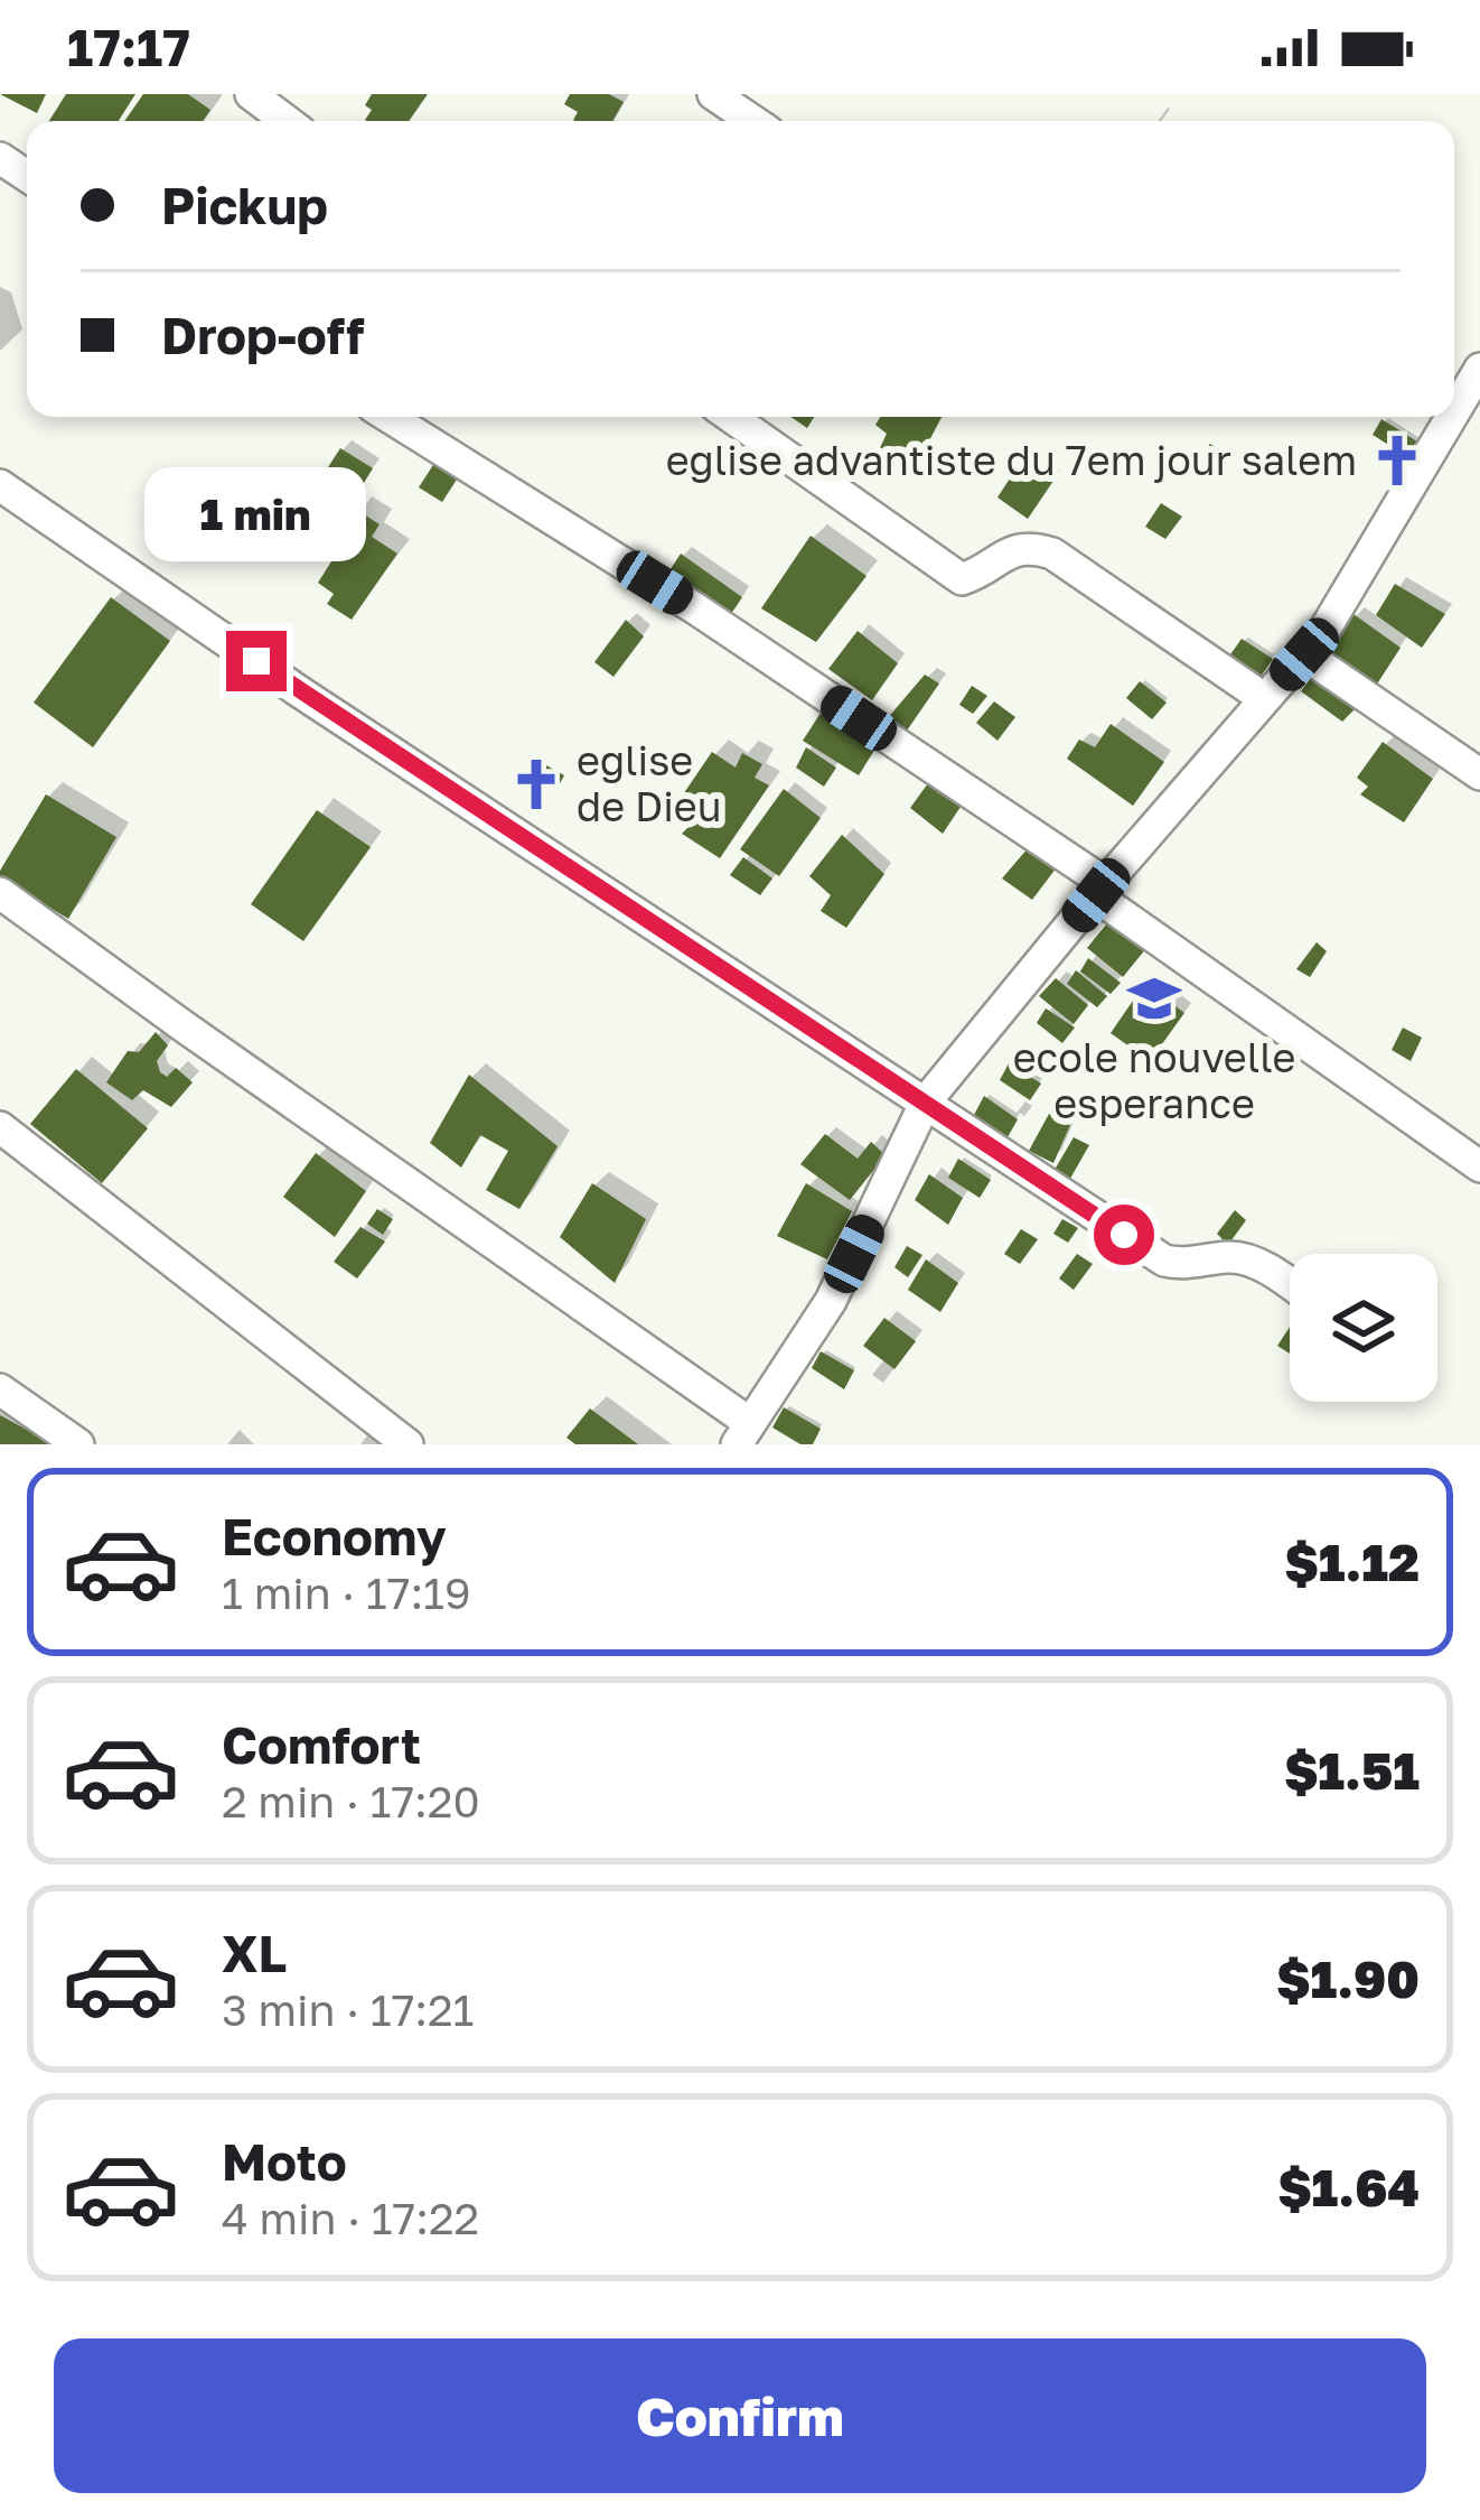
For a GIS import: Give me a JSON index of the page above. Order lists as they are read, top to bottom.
{
  "places": {
    "church": ["eglise advantiste du 7em jour salem", "eglise de Dieu"],
    "school or university": ["ecole nouvelle esperance"]
  },
  "page": {
    "status": "17:17",
    "banner": ["Pickup", "Drop-off"],
    "bubble": "1 min",
    "list": [
      {
        "name": "Economy",
        "note": "1 min · 17:19",
        "value": "$1.12"
      },
      {
        "name": "Comfort",
        "note": "2 min · 17:20",
        "value": "$1.51"
      },
      {
        "name": "XL",
        "note": "3 min · 17:21",
        "value": "$1.90"
      },
      {
        "name": "Moto",
        "note": "4 min · 17:22",
        "value": "$1.64"
      }
    ],
    "buttons": "Confirm"
  }
}
